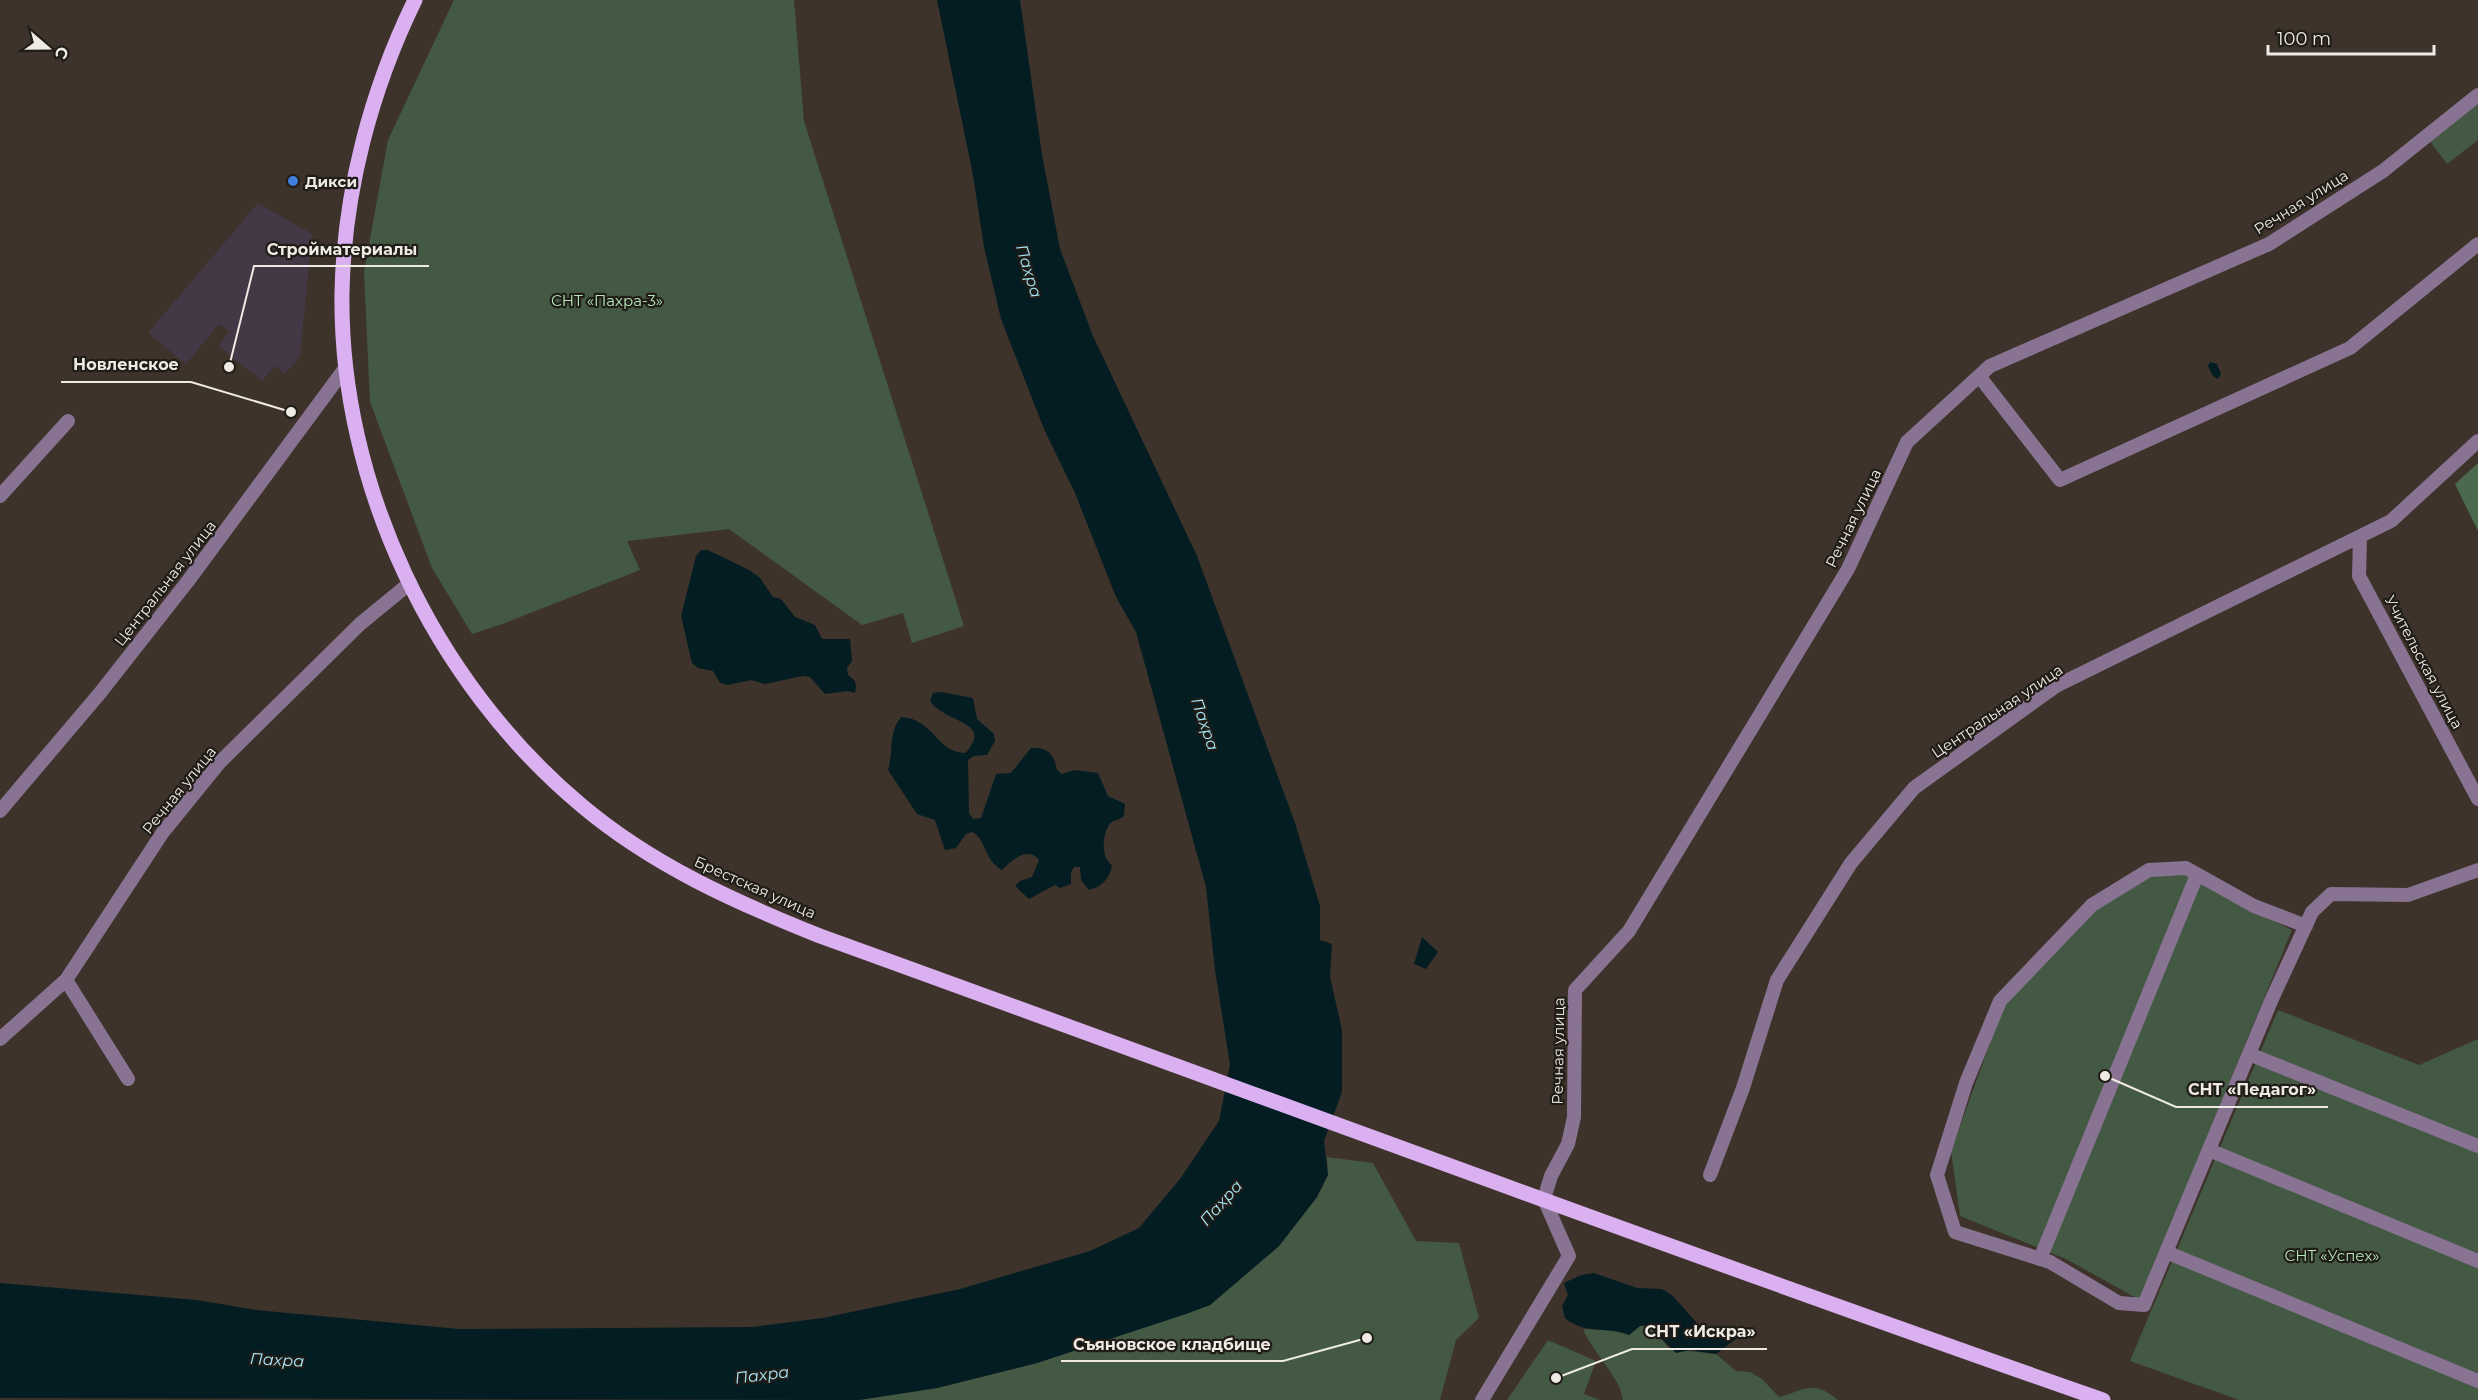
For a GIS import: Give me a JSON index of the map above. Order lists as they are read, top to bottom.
{
  "streets": {
    "main road": ["Брестская улица"],
    "street": ["Речная улица", "Центральная улица", "Учительская улица"]
  },
  "crossings": [
    ["Речная улица", "Брестская улица"],
    ["Центральная улица", "Учительская улица"],
    ["Центральная улица", "Брестская улица"]
  ],
  "water": ["Пахра"],
  "parks": ["СНТ «Пахра-3»", "СНТ «Успех»"],
  "places": [
    "Дикси",
    "Стройматериалы",
    "Новленское",
    "СНТ «Педагог»",
    "Съяновское кладбище",
    "СНТ «Искра»"
  ],
  "scale_bar": "100 m",
  "north": "right"
}
